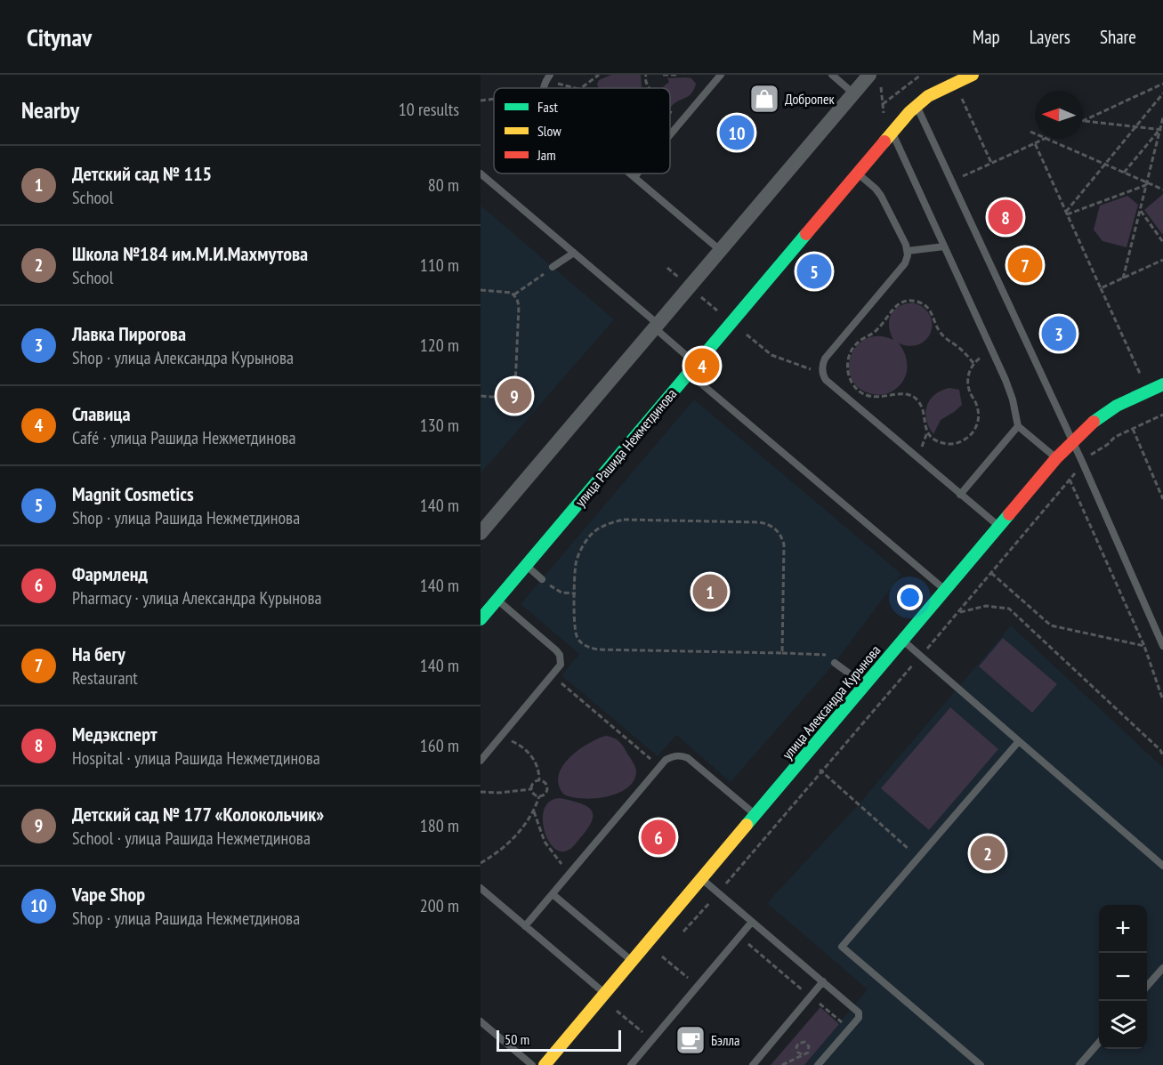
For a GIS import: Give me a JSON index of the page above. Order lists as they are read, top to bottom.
{
  "streets": {
    "street": ["улица Рашида Нежметдинова", "улица Александра Курынова"]
  },
  "places": {
    "shop": ["Добропек"],
    "cafe": ["Бэлла"]
  },
  "legend": ["Fast", "Slow", "Jam"],
  "scale_bar": "50 m",
  "north": "left",
  "page": {
    "header": "Citynav",
    "nav": ["Map", "Layers", "Share"],
    "heading": ["Nearby", "10 results"],
    "pins": [
      "10",
      "8",
      "7",
      "5",
      "3",
      "4",
      "9",
      "1",
      "6",
      "2"
    ],
    "list": [
      {
        "mark": "1",
        "name": "Детский сад № 115",
        "note": "School",
        "value": "80 m"
      },
      {
        "mark": "2",
        "name": "Школа №184 им.М.И.Махмутова",
        "note": "School",
        "value": "110 m"
      },
      {
        "mark": "3",
        "name": "Лавка Пирогова",
        "note": "Shop · улица Александра Курынова",
        "value": "120 m"
      },
      {
        "mark": "4",
        "name": "Славица",
        "note": "Café · улица Рашида Нежметдинова",
        "value": "130 m"
      },
      {
        "mark": "5",
        "name": "Magnit Cosmetics",
        "note": "Shop · улица Рашида Нежметдинова",
        "value": "140 m"
      },
      {
        "mark": "6",
        "name": "Фармленд",
        "note": "Pharmacy · улица Александра Курынова",
        "value": "140 m"
      },
      {
        "mark": "7",
        "name": "На бегу",
        "note": "Restaurant",
        "value": "140 m"
      },
      {
        "mark": "8",
        "name": "Медэксперт",
        "note": "Hospital · улица Рашида Нежметдинова",
        "value": "160 m"
      },
      {
        "mark": "9",
        "name": "Детский сад № 177 «Колокольчик»",
        "note": "School · улица Рашида Нежметдинова",
        "value": "180 m"
      },
      {
        "mark": "10",
        "name": "Vape Shop",
        "note": "Shop · улица Рашида Нежметдинова",
        "value": "200 m"
      }
    ],
    "map_buttons": ["+", "−"],
    "scale": "50 m"
  }
}
